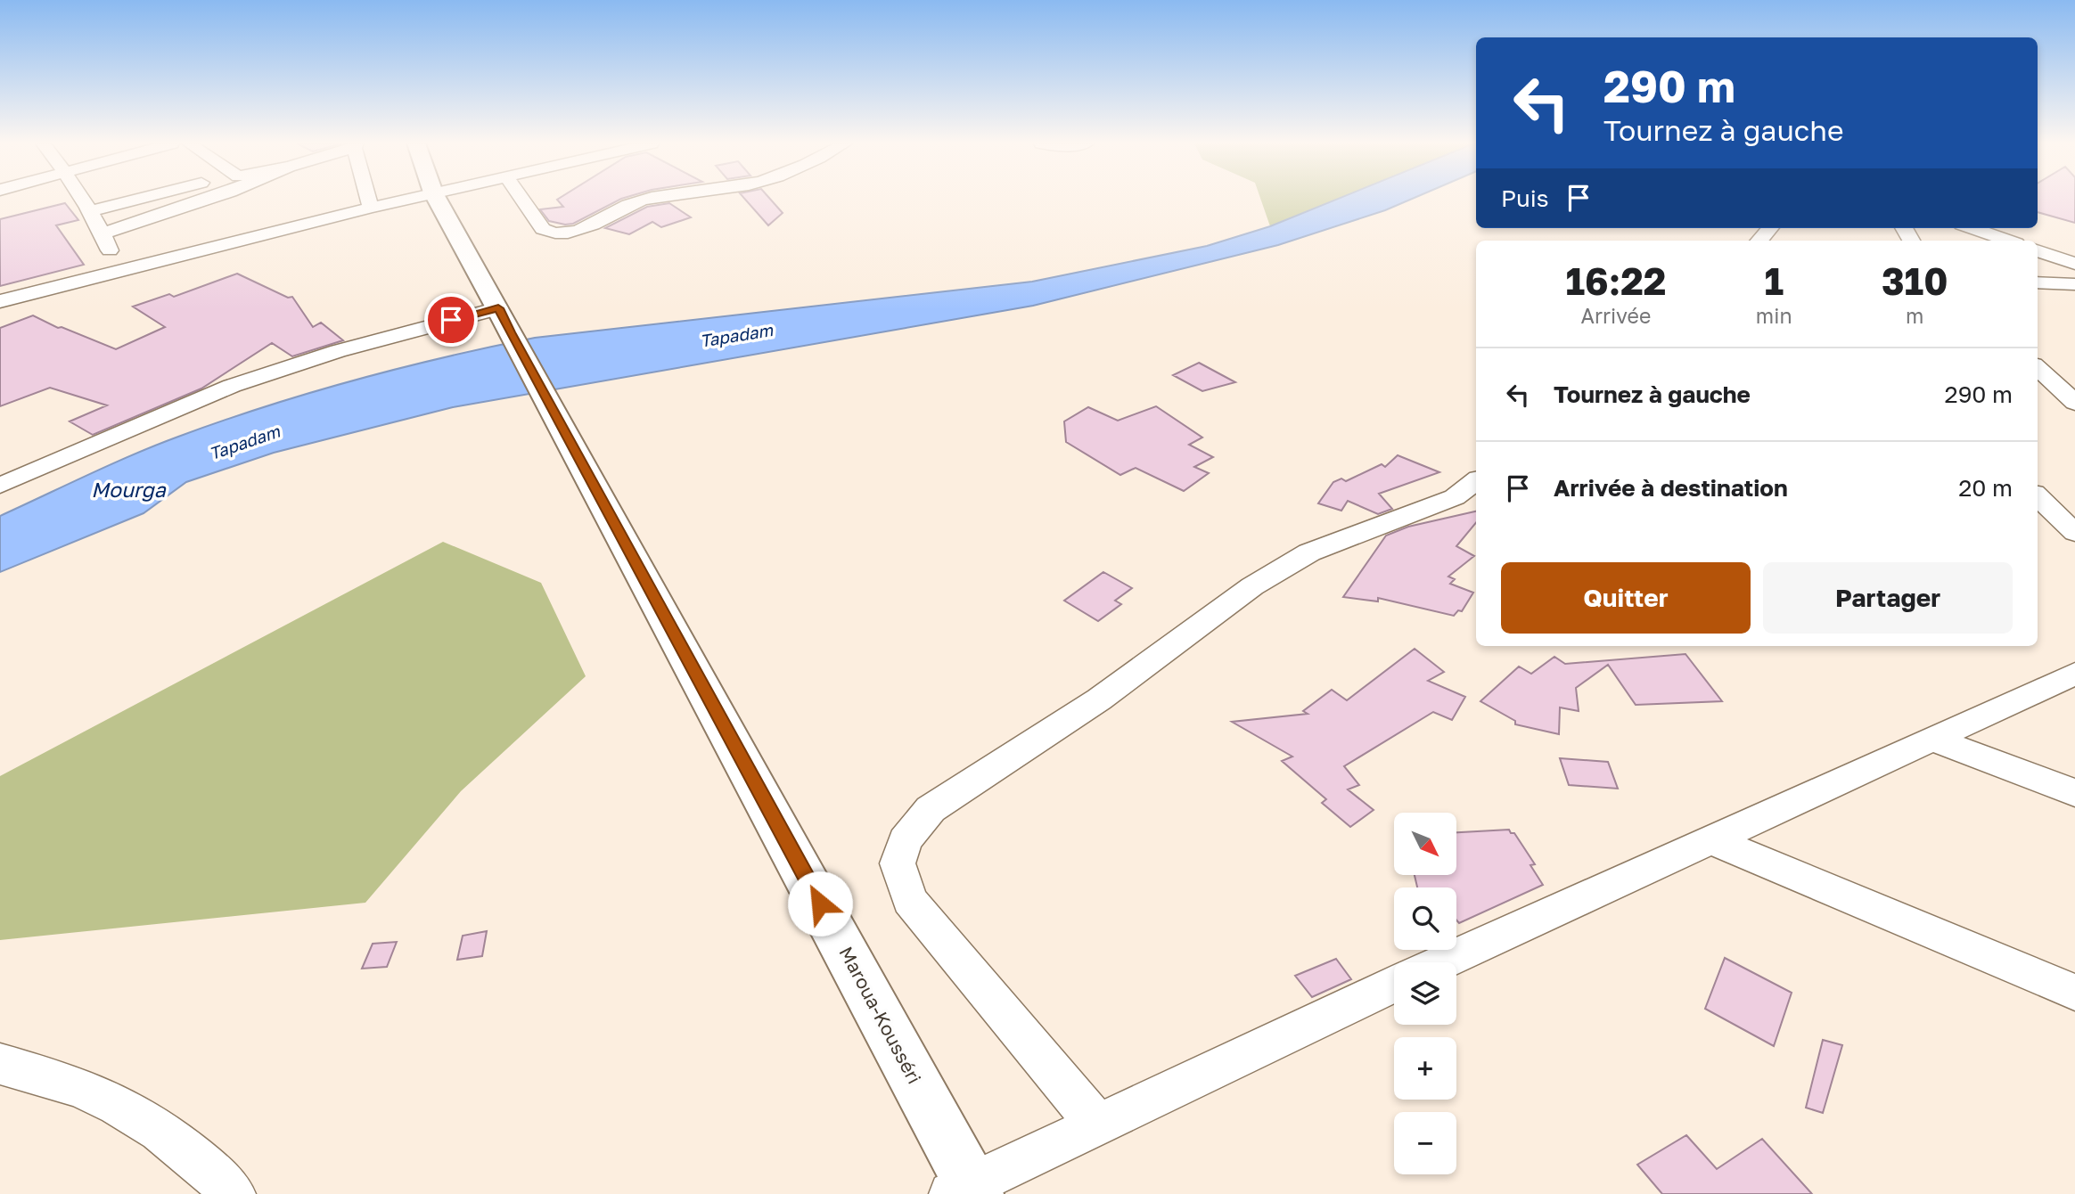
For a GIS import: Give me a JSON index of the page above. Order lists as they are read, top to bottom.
{
  "streets": {
    "highway": ["Maroua-Kousséri"]
  },
  "water": ["Tapadam", "Mourga"],
  "north": "bottom right",
  "page": {
    "turn": ["290 m", "Tournez à gauche"],
    "then": "Puis",
    "eta": [
      "16:22",
      "Arrivée",
      "1",
      "min",
      "310",
      "m"
    ],
    "list": [
      {
        "name": "Tournez à gauche",
        "value": "290 m"
      },
      {
        "name": "Arrivée à destination",
        "value": "20 m"
      }
    ],
    "buttons": ["Quitter", "Partager"],
    "map_buttons": ["+", "−"]
  }
}
